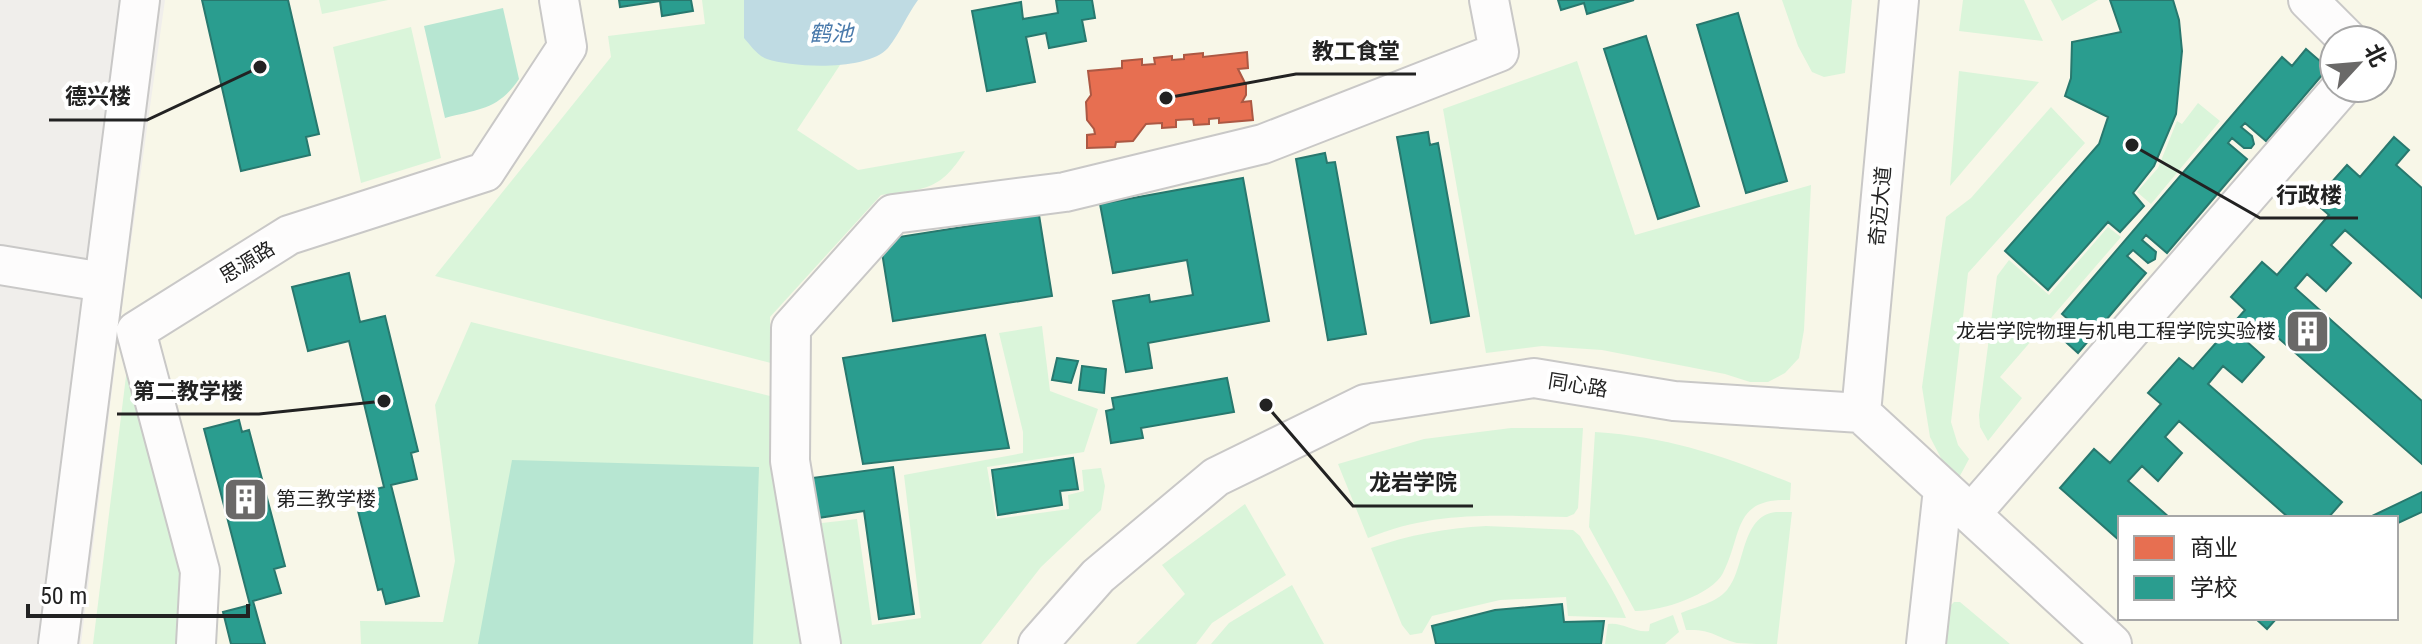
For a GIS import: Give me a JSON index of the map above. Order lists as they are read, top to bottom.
{
  "streets": {
    "street": ["奇迈大道", "思源路", "同心路"]
  },
  "crossings": [
    ["奇迈大道", "同心路"]
  ],
  "water": ["鹤池"],
  "places": {
    "other": [
      "德兴楼",
      "教工食堂",
      "行政楼",
      "第二教学楼",
      "龙岩学院"
    ],
    "building": ["龙岩学院物理与机电工程学院实验楼", "第三教学楼"]
  },
  "legend": ["商业", "学校"],
  "scale_bar": "50 m",
  "north": "top right"
}
